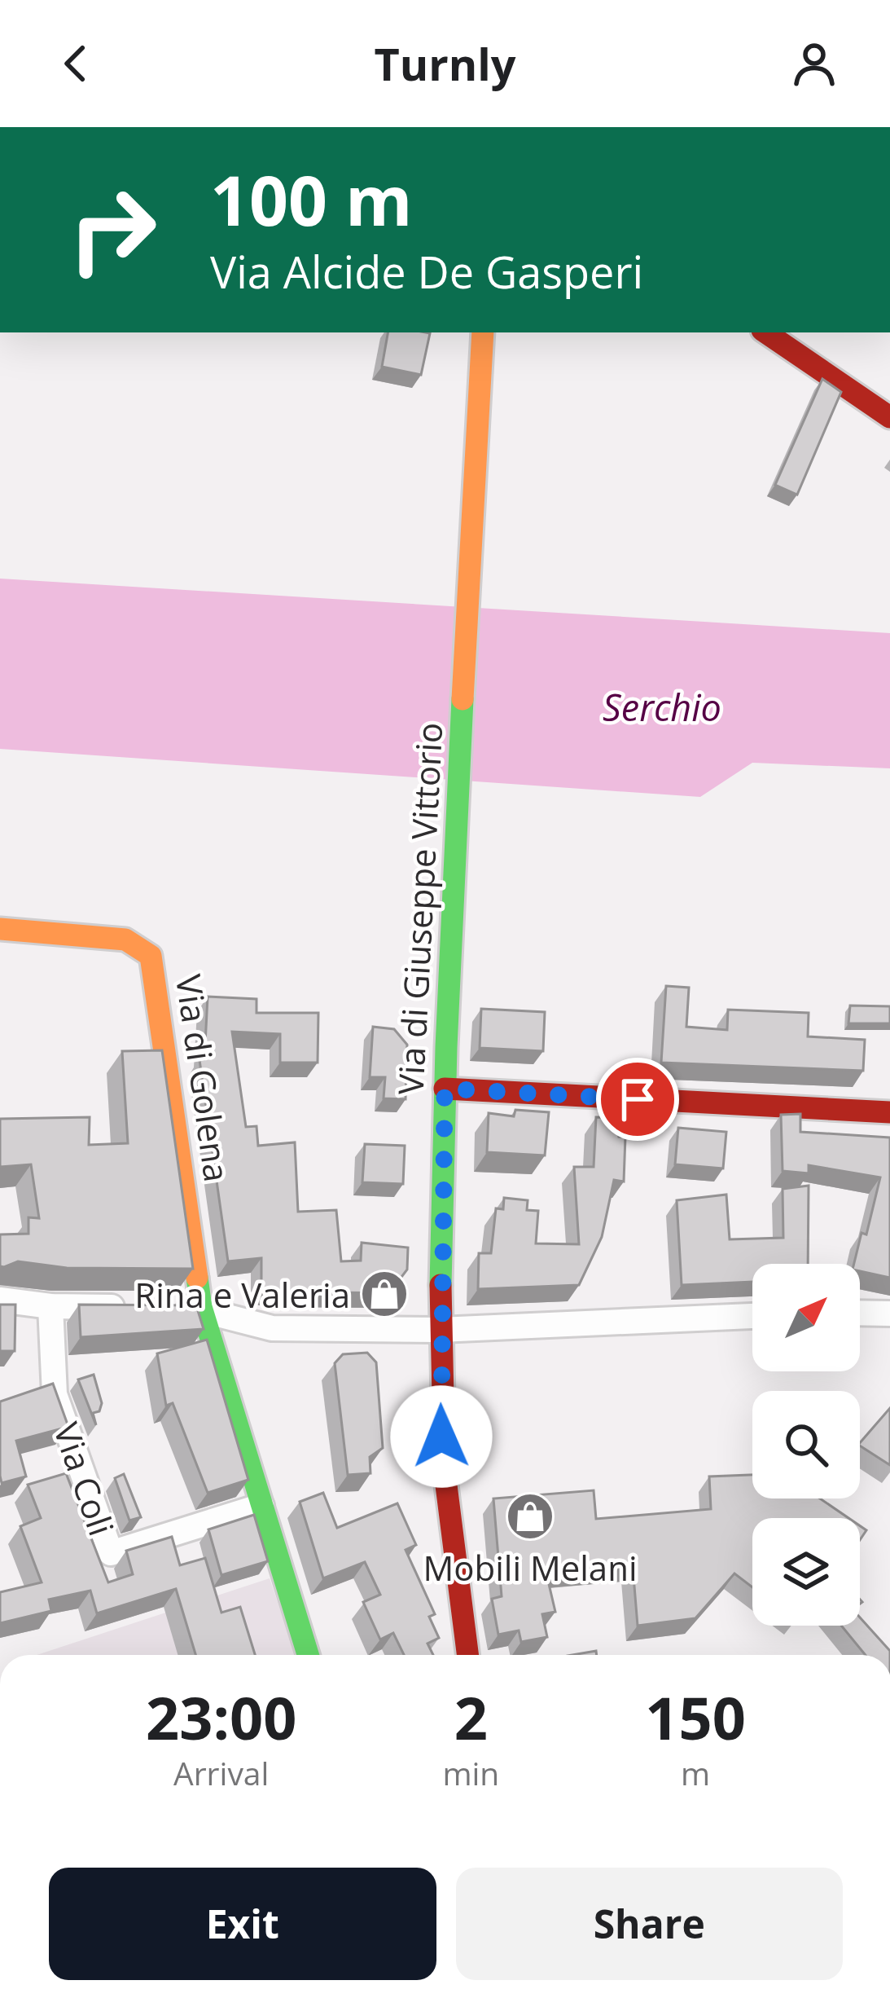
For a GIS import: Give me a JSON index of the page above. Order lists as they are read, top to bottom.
{
  "streets": {
    "main road": ["Via di Giuseppe Vittorio", "Via di Golena"],
    "street": ["Via Coli"]
  },
  "crossings": [
    ["Via di Golena", "Via Coli"]
  ],
  "water": ["Serchio"],
  "places": {
    "shop": ["Rina e Valeria", "Mobili Melani"]
  },
  "north": "top right",
  "page": {
    "header": "Turnly",
    "turn": ["100 m", "Via Alcide De Gasperi"],
    "eta": [
      "23:00",
      "Arrival",
      "2",
      "min",
      "150",
      "m"
    ],
    "buttons": ["Exit", "Share"]
  }
}
